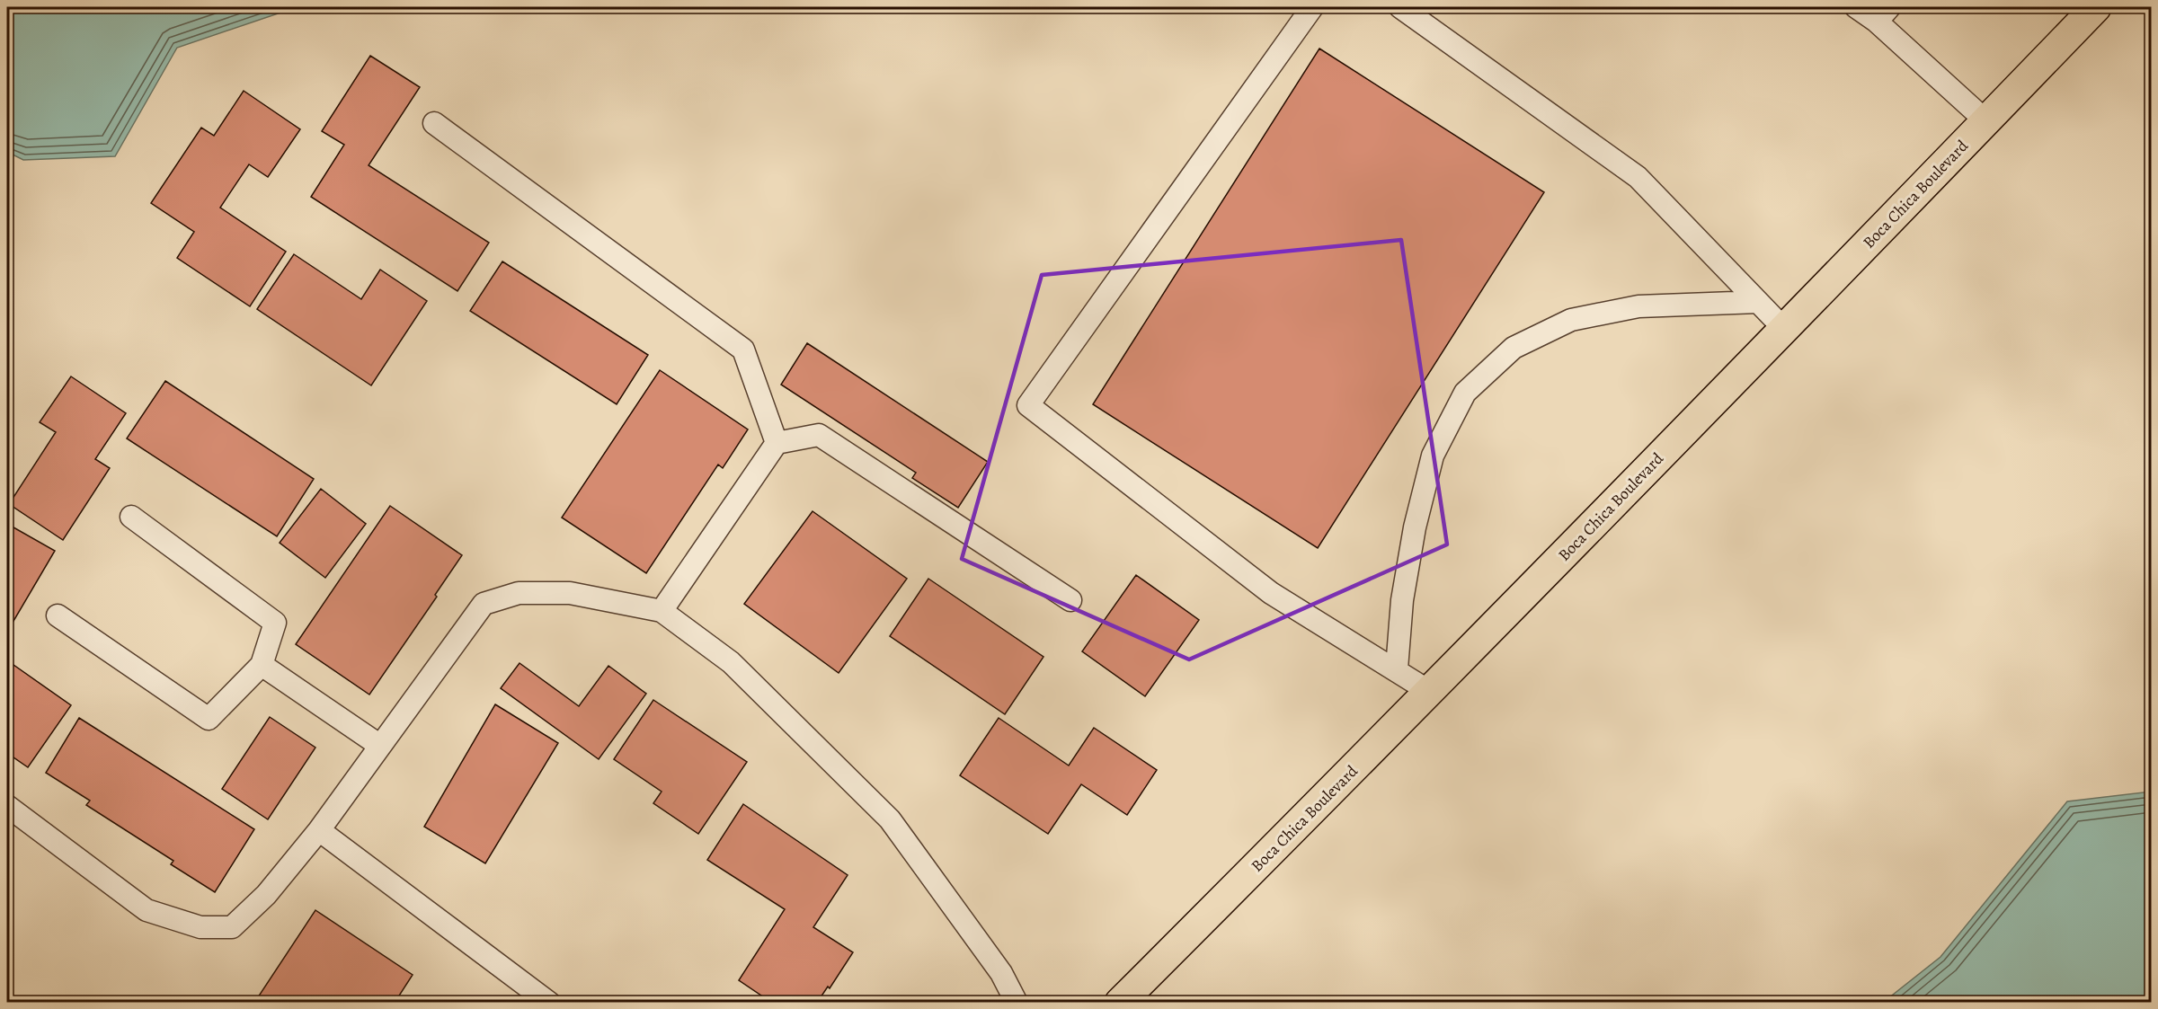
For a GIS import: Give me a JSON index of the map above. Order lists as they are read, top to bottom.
{
  "streets": {
    "main road": ["Boca Chica Boulevard"]
  }
}
